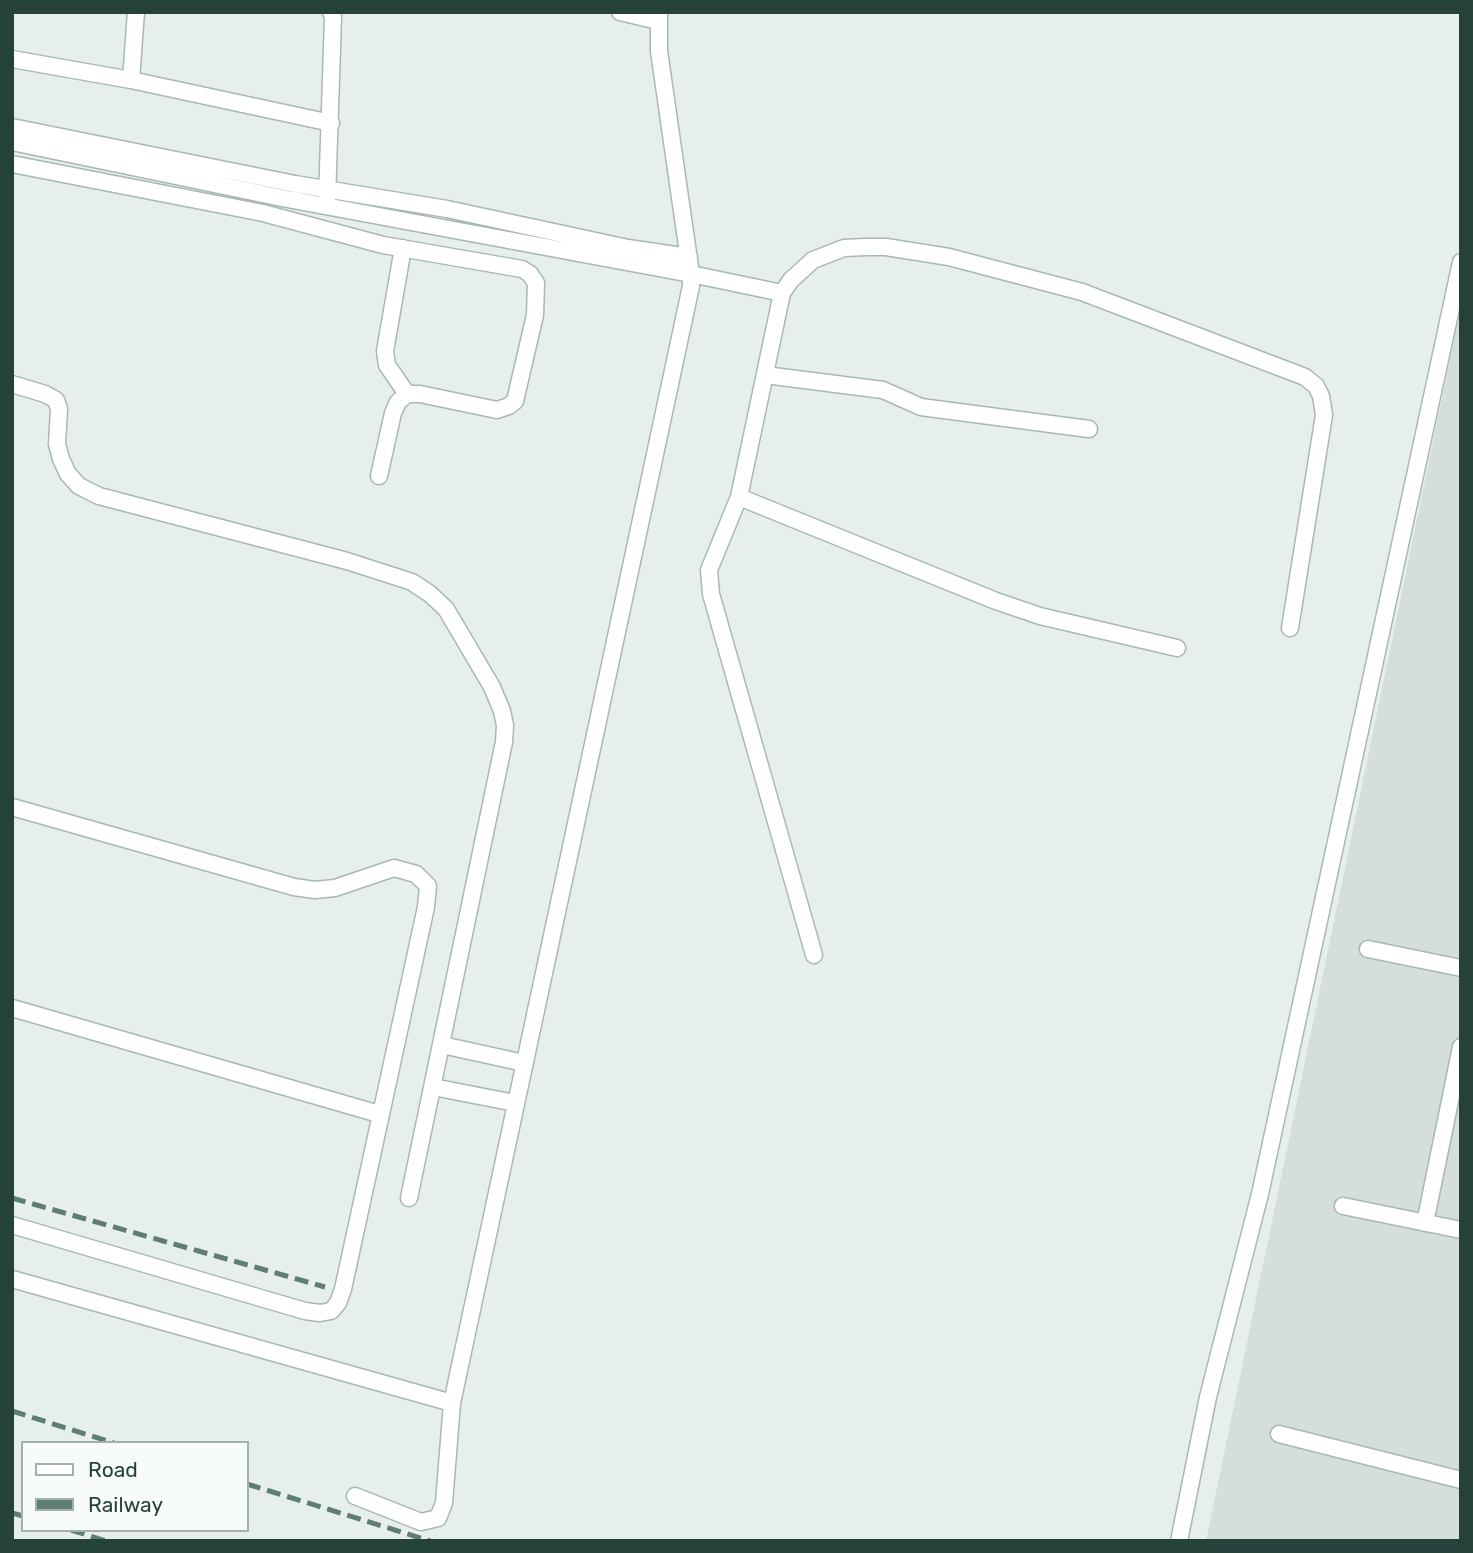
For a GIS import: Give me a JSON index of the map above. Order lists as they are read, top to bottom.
{
  "legend": ["Road", "Railway"]
}
